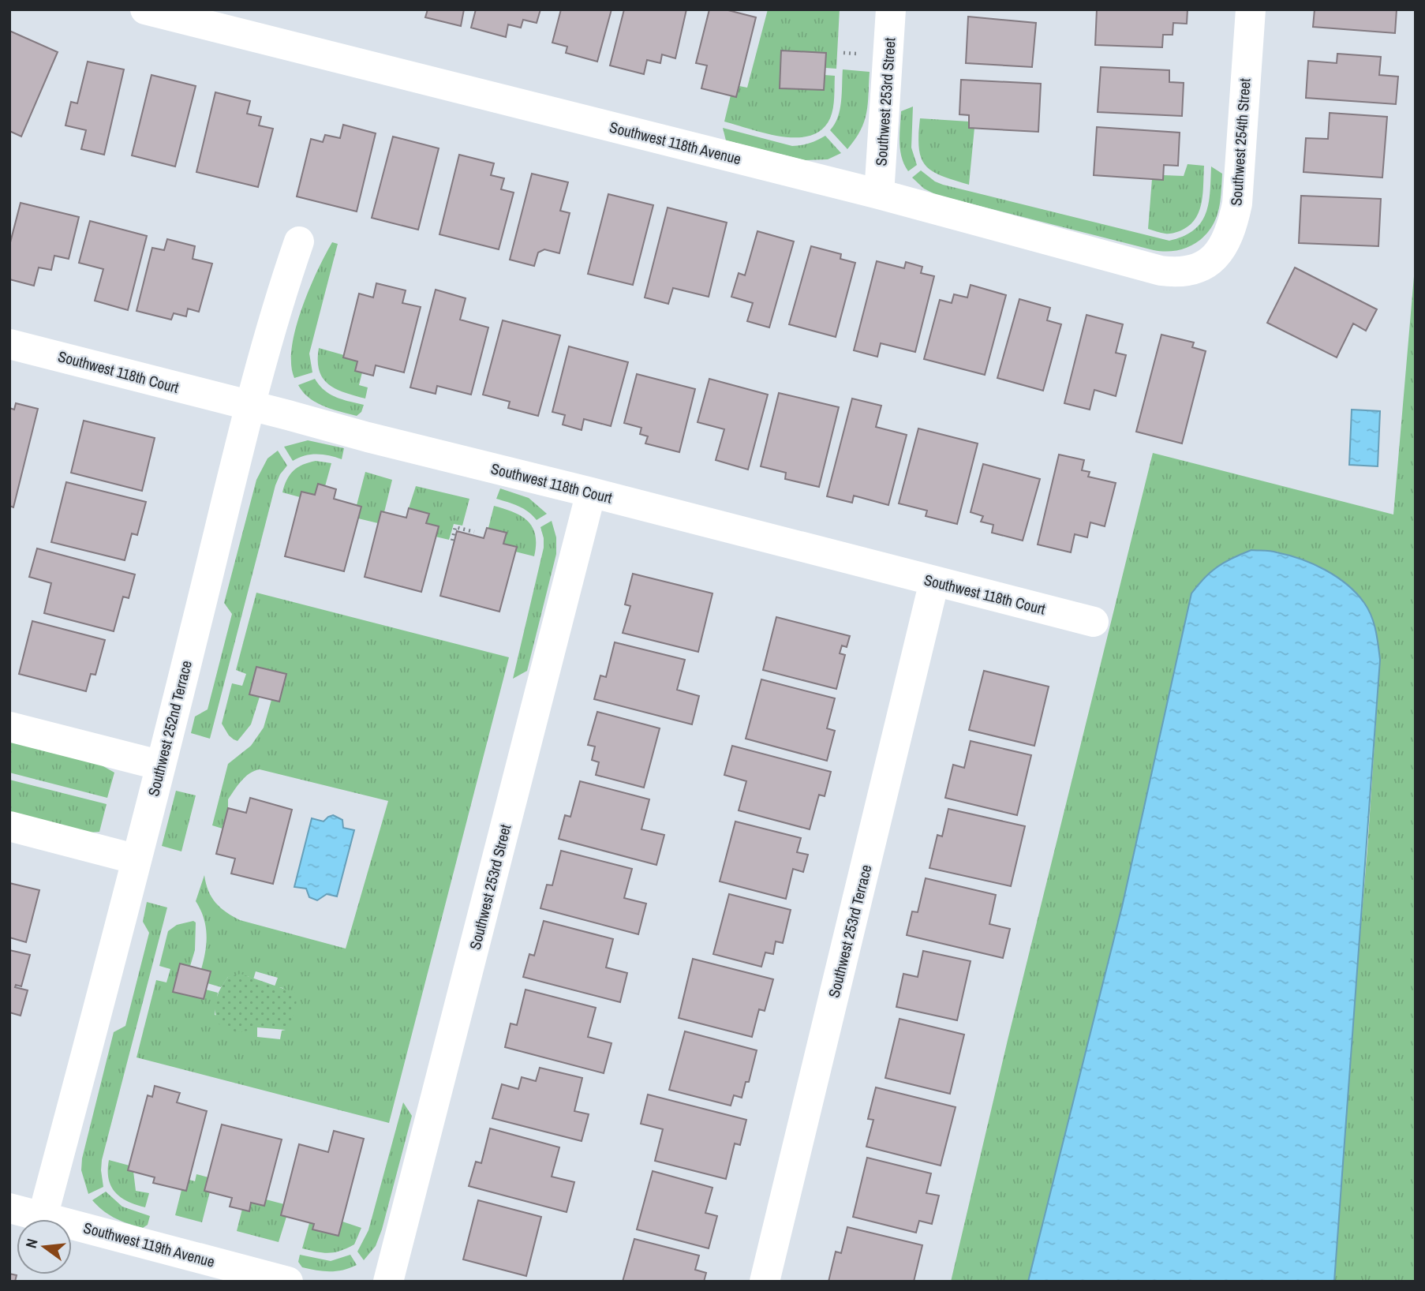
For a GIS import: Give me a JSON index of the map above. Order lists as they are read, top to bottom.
{
  "streets": {
    "street": [
      "Southwest 253rd Street",
      "Southwest 254th Street",
      "Southwest 118th Avenue",
      "Southwest 118th Court",
      "Southwest 252nd Terrace",
      "Southwest 253rd Terrace",
      "Southwest 119th Avenue"
    ]
  },
  "crossings": [
    ["Southwest 253rd Street", "Southwest 118th Avenue"],
    ["Southwest 253rd Street", "Southwest 118th Court"],
    ["Southwest 254th Street", "Southwest 118th Avenue"],
    ["Southwest 118th Court", "Southwest 252nd Terrace"],
    ["Southwest 118th Court", "Southwest 253rd Terrace"],
    ["Southwest 252nd Terrace", "Southwest 119th Avenue"]
  ],
  "north": "left"
}
